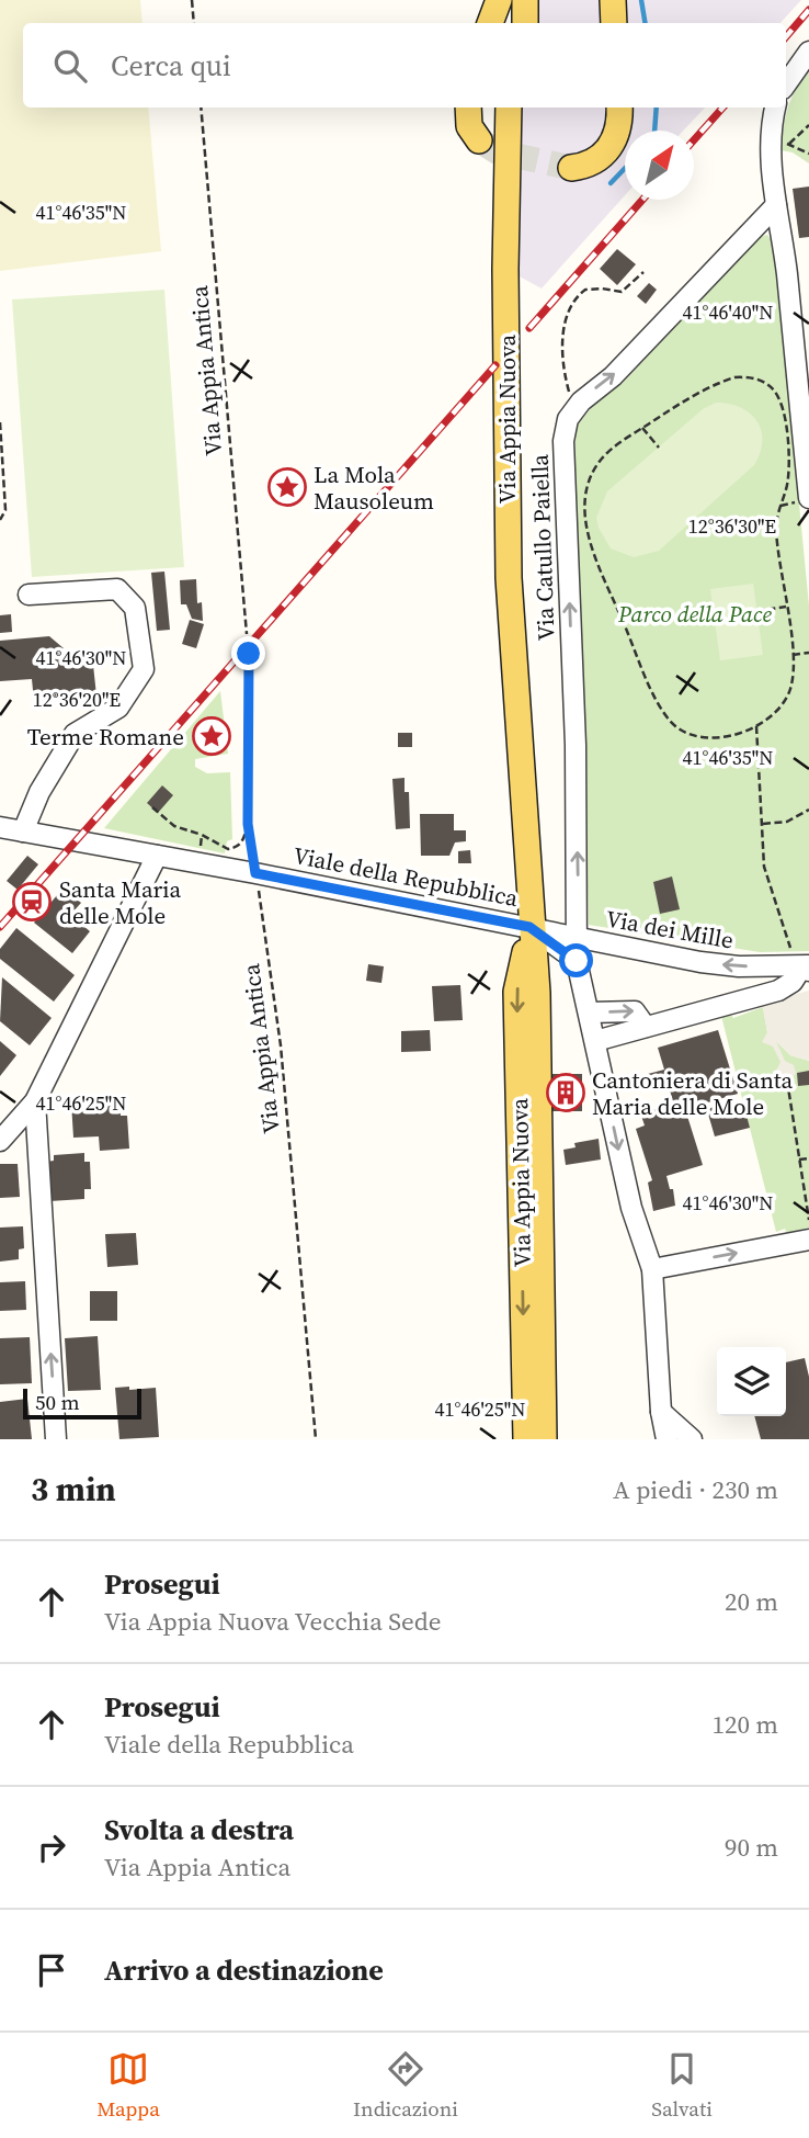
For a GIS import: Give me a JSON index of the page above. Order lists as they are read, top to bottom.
{
  "streets": {
    "main road": ["Via Appia Nuova"],
    "street": ["Via Catullo Paiella", "Viale della Repubblica", "Via dei Mille"],
    "path": ["Via Appia Antica"]
  },
  "crossings": [
    ["Via Appia Antica", "Viale della Repubblica"],
    ["Via Appia Nuova", "Viale della Repubblica"],
    ["Via Appia Nuova", "Via dei Mille"],
    ["Via Catullo Paiella", "Via dei Mille"],
    ["Viale della Repubblica", "Via dei Mille"]
  ],
  "one_way": ["Via dei Mille"],
  "parks": ["Parco della Pace"],
  "places": {
    "place": ["La Mola Mausoleum", "Terme Romane"],
    "station": ["Santa Maria delle Mole"],
    "building": ["Cantoniera di Santa Maria delle Mole"]
  },
  "scale_bar": "50 m",
  "north": "top right",
  "page": {
    "search": "Cerca qui",
    "scale": "50 m",
    "heading": ["3 min", "A piedi · 230 m"],
    "list": [
      ["Prosegui", "Via Appia Nuova Vecchia Sede", "20 m"],
      ["Prosegui", "Viale della Repubblica", "120 m"],
      ["Svolta a destra", "Via Appia Antica", "90 m"],
      "Arrivo a destinazione"
    ],
    "nav": ["Mappa", "Indicazioni", "Salvati"]
  },
  "coordinates": [
    "41°46'35\"N",
    "41°46'40\"N",
    "12°36'30\"E",
    "41°46'30\"N",
    "12°36'20\"E",
    "41°46'25\"N"
  ]
}
